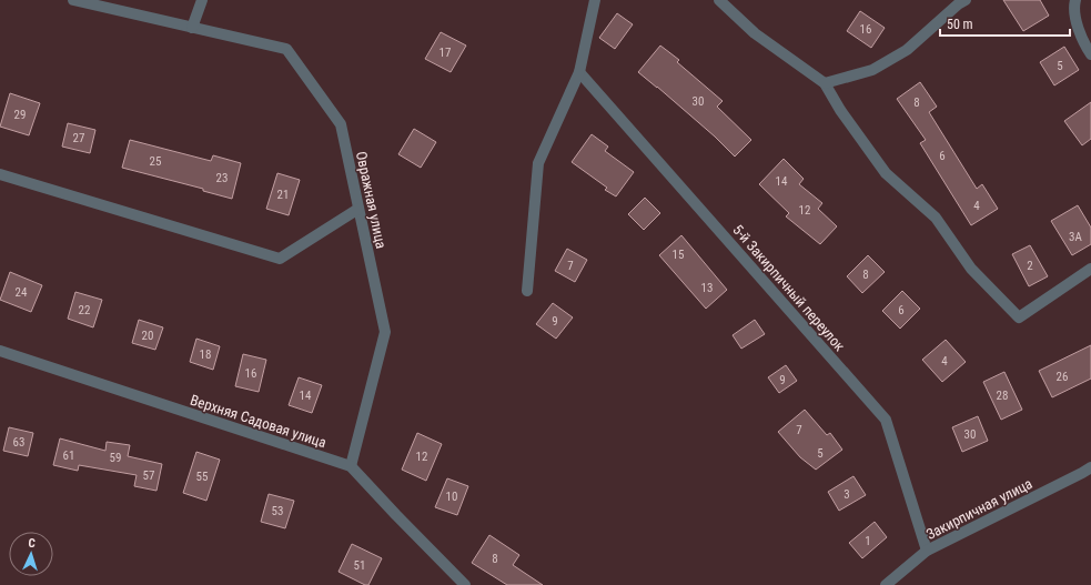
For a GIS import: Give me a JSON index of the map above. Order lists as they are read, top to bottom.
{
  "streets": {
    "street": [
      "Овражная улица",
      "5-й Закирпичный переулок",
      "Верхняя Садовая улица",
      "Закирпичная улица"
    ]
  },
  "crossings": [
    ["Овражная улица", "Верхняя Садовая улица"],
    ["5-й Закирпичный переулок", "Закирпичная улица"]
  ],
  "house_numbers": [
    "16",
    "17",
    "5",
    "30",
    "8",
    "29",
    "27",
    "6",
    "25",
    "23",
    "14",
    "21",
    "4",
    "12",
    "3А",
    "15",
    "7",
    "2",
    "8",
    "13",
    "24",
    "22",
    "6",
    "9",
    "20",
    "18",
    "4",
    "16",
    "26",
    "9",
    "14",
    "28",
    "7",
    "30",
    "63",
    "5",
    "61",
    "12",
    "59",
    "57",
    "55",
    "3",
    "10",
    "53",
    "1",
    "8",
    "51"
  ],
  "scale_bar": "50 m",
  "north": "top"
}
